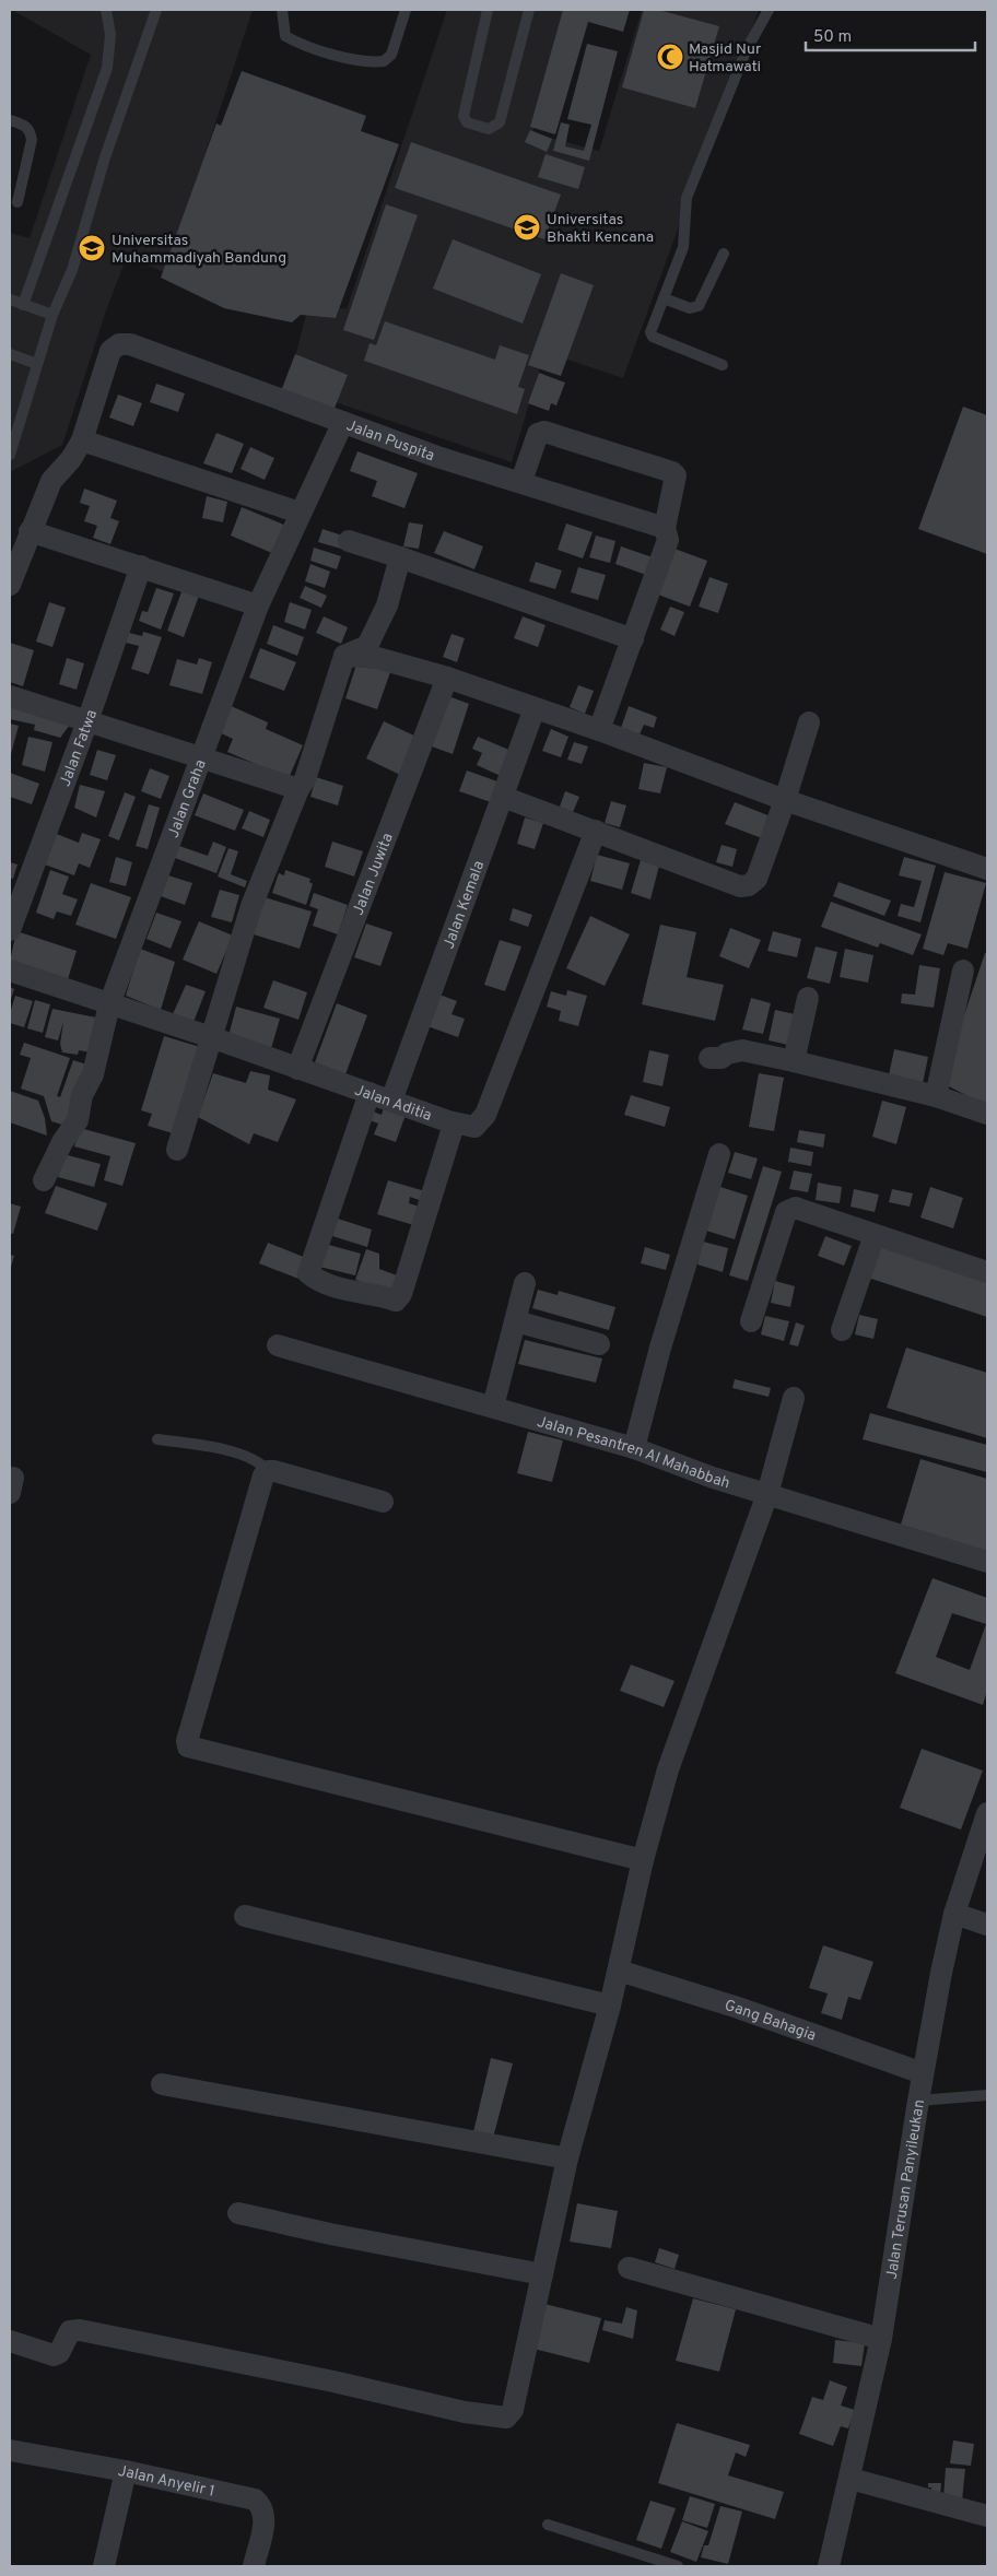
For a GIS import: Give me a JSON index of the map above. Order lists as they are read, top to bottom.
{
  "streets": {
    "street": [
      "Jalan Puspita",
      "Jalan Fatwa",
      "Jalan Graha",
      "Jalan Juwita",
      "Jalan Kemala",
      "Jalan Aditia",
      "Jalan Pesantren Al Mahabbah",
      "Gang Bahagia",
      "Jalan Terusan Panyileukan",
      "Jalan Anyelir 1"
    ]
  },
  "crossings": [
    ["Jalan Puspita", "Jalan Graha"],
    ["Jalan Graha", "Jalan Aditia"],
    ["Jalan Juwita", "Jalan Aditia"],
    ["Jalan Kemala", "Jalan Aditia"],
    ["Gang Bahagia", "Jalan Terusan Panyileukan"]
  ],
  "places": {
    "mosque": ["Masjid Nur Hatmawati"],
    "school or university": ["Universitas Bhakti Kencana", "Universitas Muhammadiyah Bandung"]
  },
  "scale_bar": "50 m"
}
